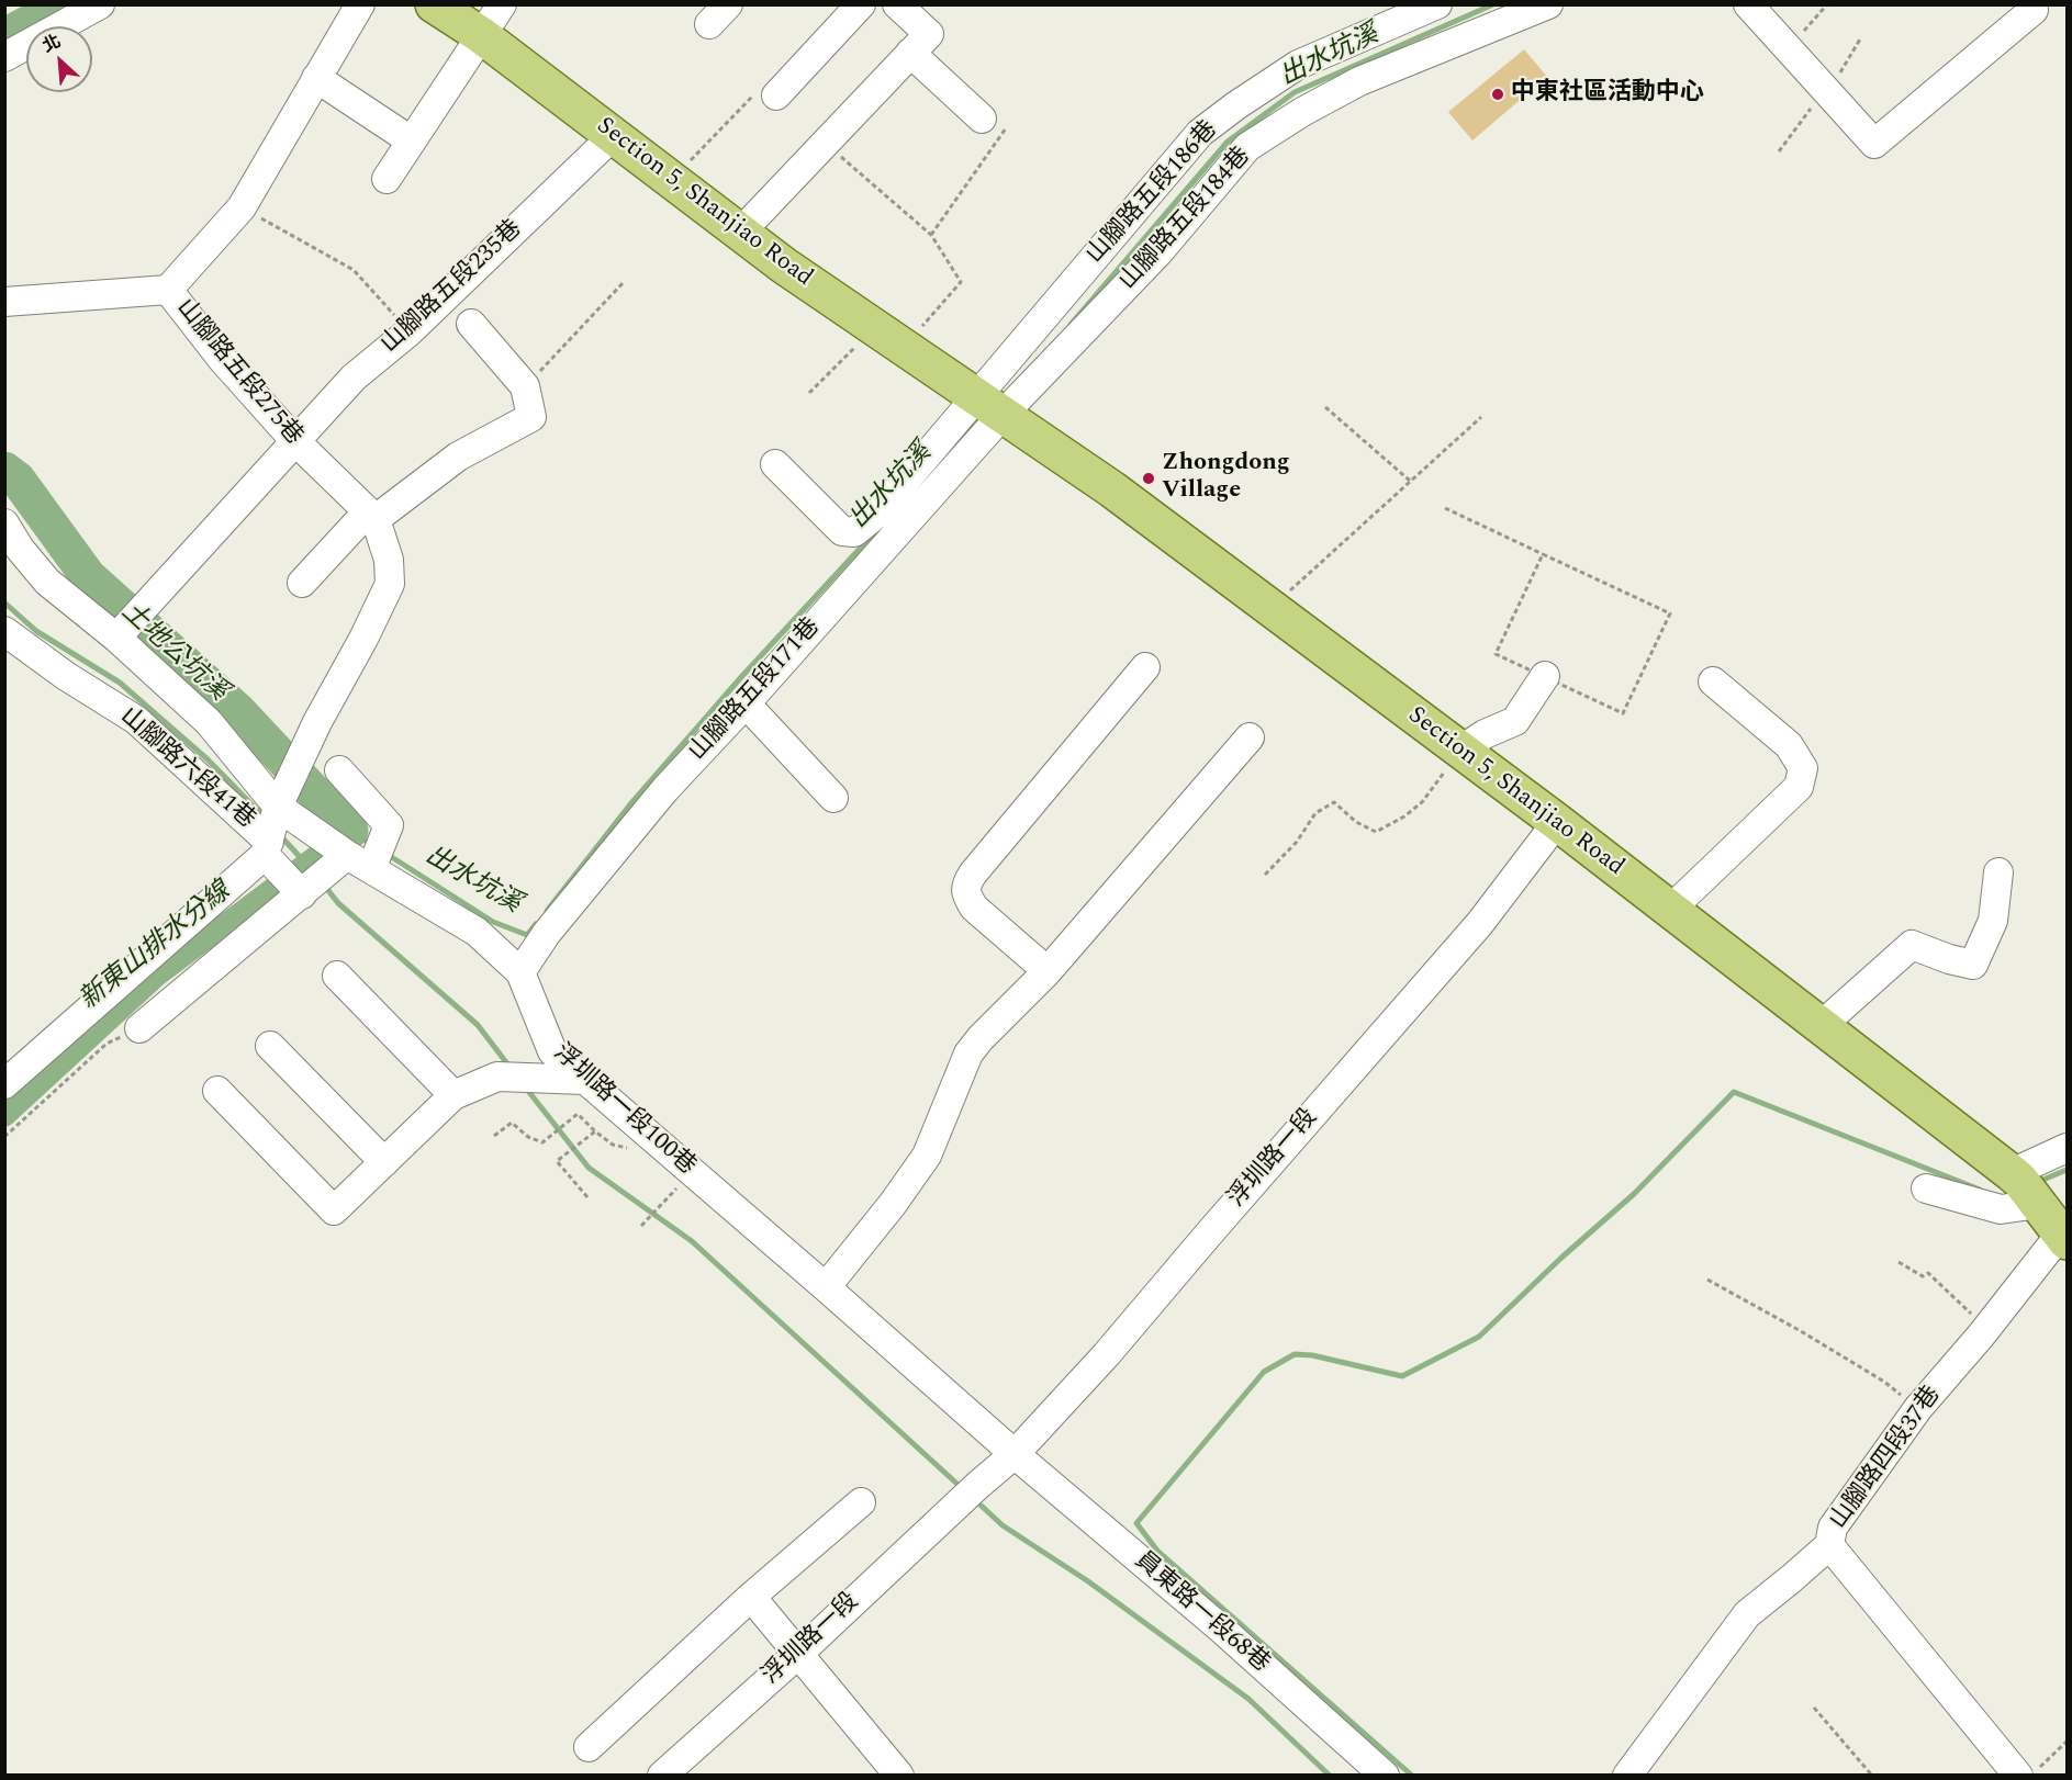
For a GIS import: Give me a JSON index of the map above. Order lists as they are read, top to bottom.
{
  "streets": {
    "main road": ["Section 5, Shanjiao Road"],
    "street": [
      "山腳路五段186巷",
      "山腳路五段184巷",
      "山腳路五段235巷",
      "山腳路五段275巷",
      "山腳路五段171巷",
      "山腳路六段41巷",
      "浮圳路一段100巷",
      "浮圳路一段",
      "山腳路四段37巷",
      "員東路一段68巷"
    ]
  },
  "crossings": [
    ["山腳路五段186巷", "Section 5, Shanjiao Road"],
    ["山腳路五段186巷", "山腳路五段184巷"],
    ["山腳路五段186巷", "山腳路五段171巷"],
    ["Section 5, Shanjiao Road", "山腳路五段184巷"],
    ["Section 5, Shanjiao Road", "山腳路五段235巷"],
    ["Section 5, Shanjiao Road", "山腳路五段171巷"],
    ["Section 5, Shanjiao Road", "浮圳路一段"],
    ["Section 5, Shanjiao Road", "山腳路四段37巷"],
    ["山腳路五段184巷", "山腳路五段171巷"],
    ["山腳路五段235巷", "山腳路五段275巷"],
    ["山腳路五段235巷", "浮圳路一段100巷"],
    ["山腳路五段275巷", "浮圳路一段100巷"],
    ["山腳路五段171巷", "浮圳路一段100巷"],
    ["浮圳路一段100巷", "浮圳路一段"],
    ["浮圳路一段100巷", "員東路一段68巷"],
    ["浮圳路一段", "員東路一段68巷"]
  ],
  "water": ["出水坑溪", "土地公坑溪", "新東山排水分線"],
  "places": ["中東社區活動中心", "Zhongdong Village"],
  "north": "top left"
}
